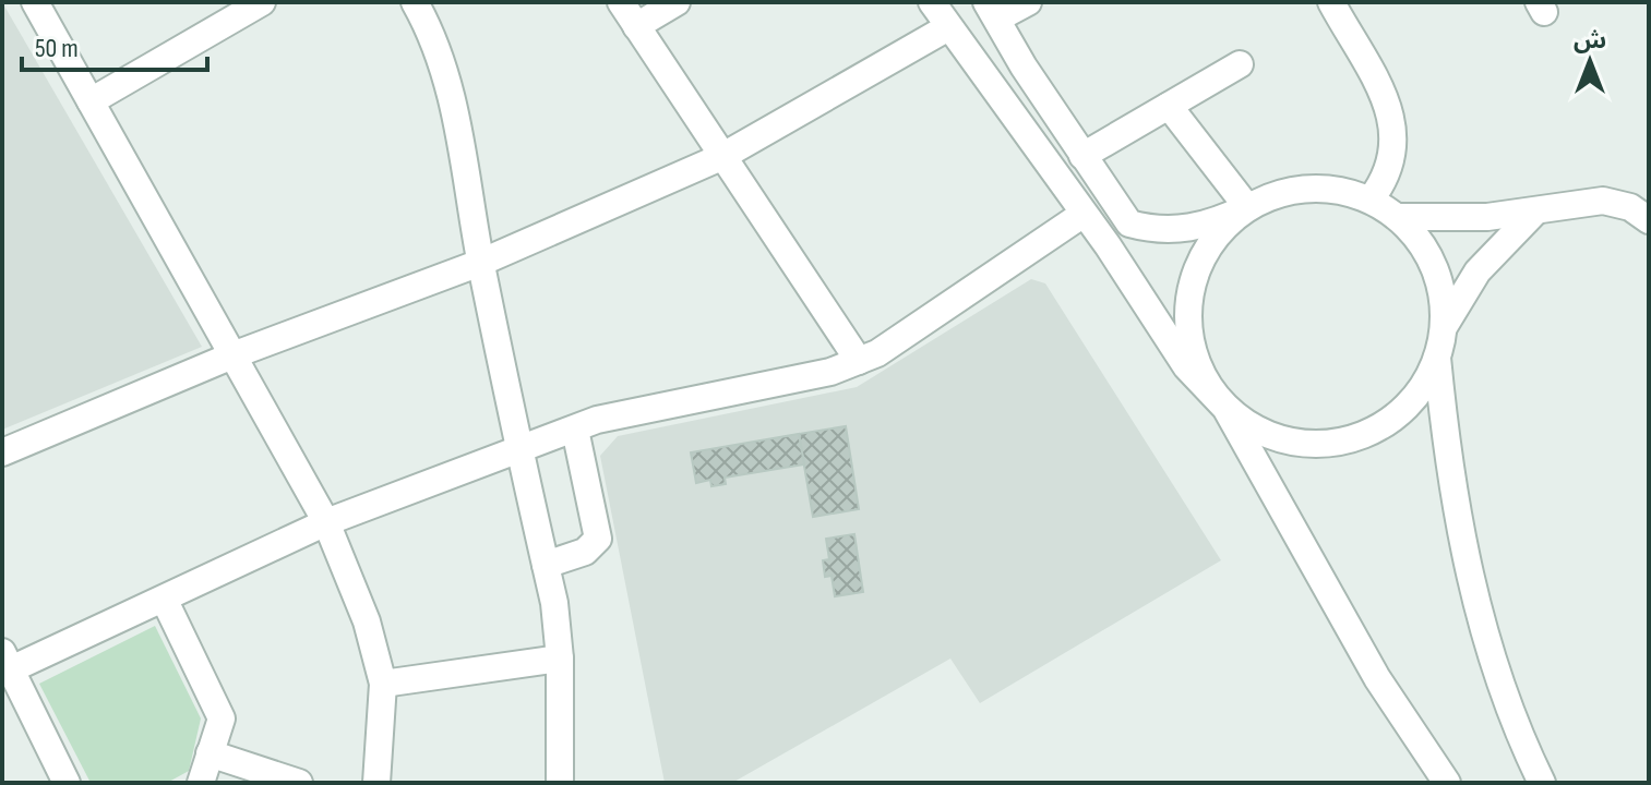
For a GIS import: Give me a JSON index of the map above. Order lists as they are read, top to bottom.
{
  "scale_bar": "50 m",
  "north": "top"
}
